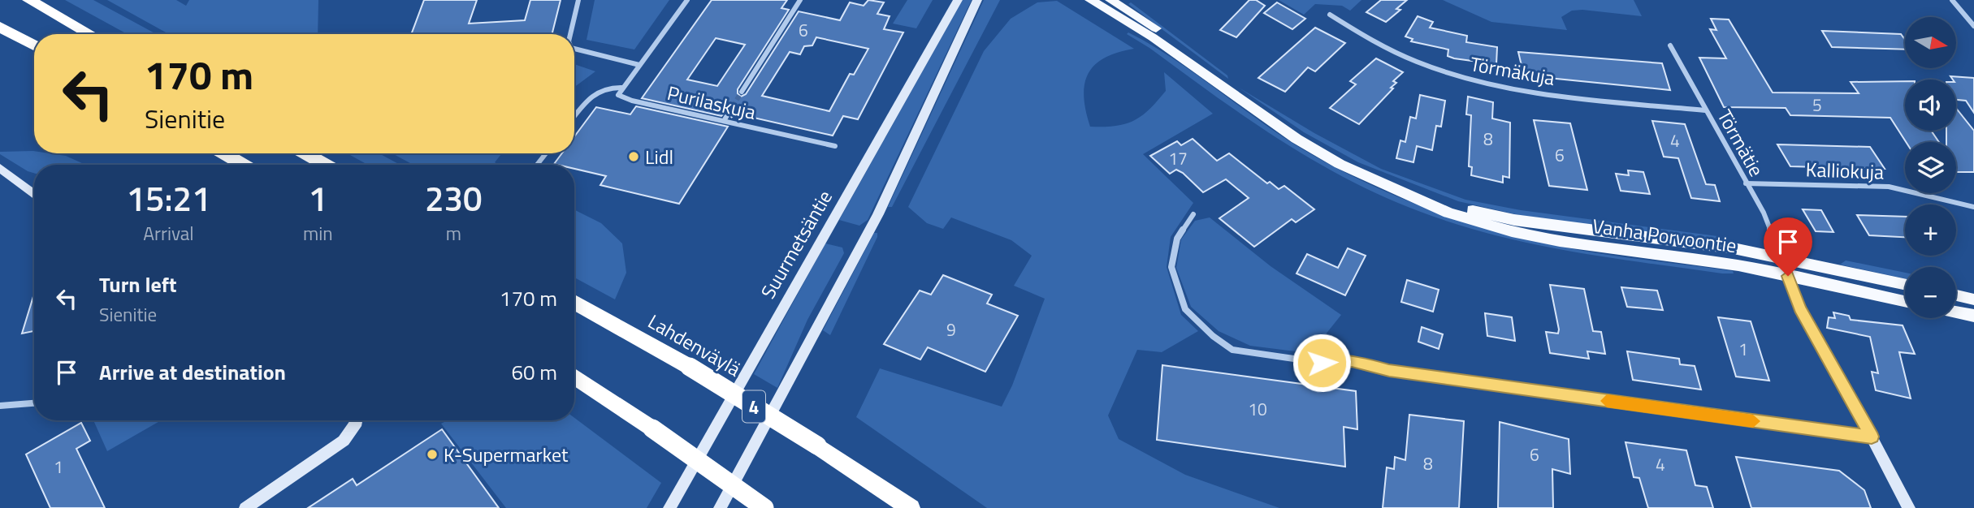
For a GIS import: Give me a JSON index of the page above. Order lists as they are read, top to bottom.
{
  "streets": {
    "highway": ["Lahdenväylä", "4"],
    "main road": ["Vanha Porvoontie", "Suurmetsäntie"],
    "street": [
      "Törmäkuja",
      "Purilaskuja",
      "Törmätie",
      "Kalliokuja"
    ]
  },
  "crossings": [
    ["Törmäkuja", "Törmätie"],
    ["Törmätie", "Kalliokuja"],
    ["Törmätie", "Vanha Porvoontie"]
  ],
  "places": ["Lidl", "K-Supermarket"],
  "house_numbers": [
    "6",
    "5",
    "8",
    "4",
    "6",
    "17",
    "9",
    "1",
    "10",
    "6",
    "8",
    "4",
    "1"
  ],
  "north": "right",
  "page": {
    "map_buttons": ["+", "−"],
    "turn": ["170 m", "Sienitie"],
    "eta": [
      "15:21",
      "Arrival",
      "1",
      "min",
      "230",
      "m"
    ],
    "list": [
      {
        "name": "Turn left",
        "note": "Sienitie",
        "value": "170 m"
      },
      {
        "name": "Arrive at destination",
        "value": "60 m"
      }
    ]
  }
}
